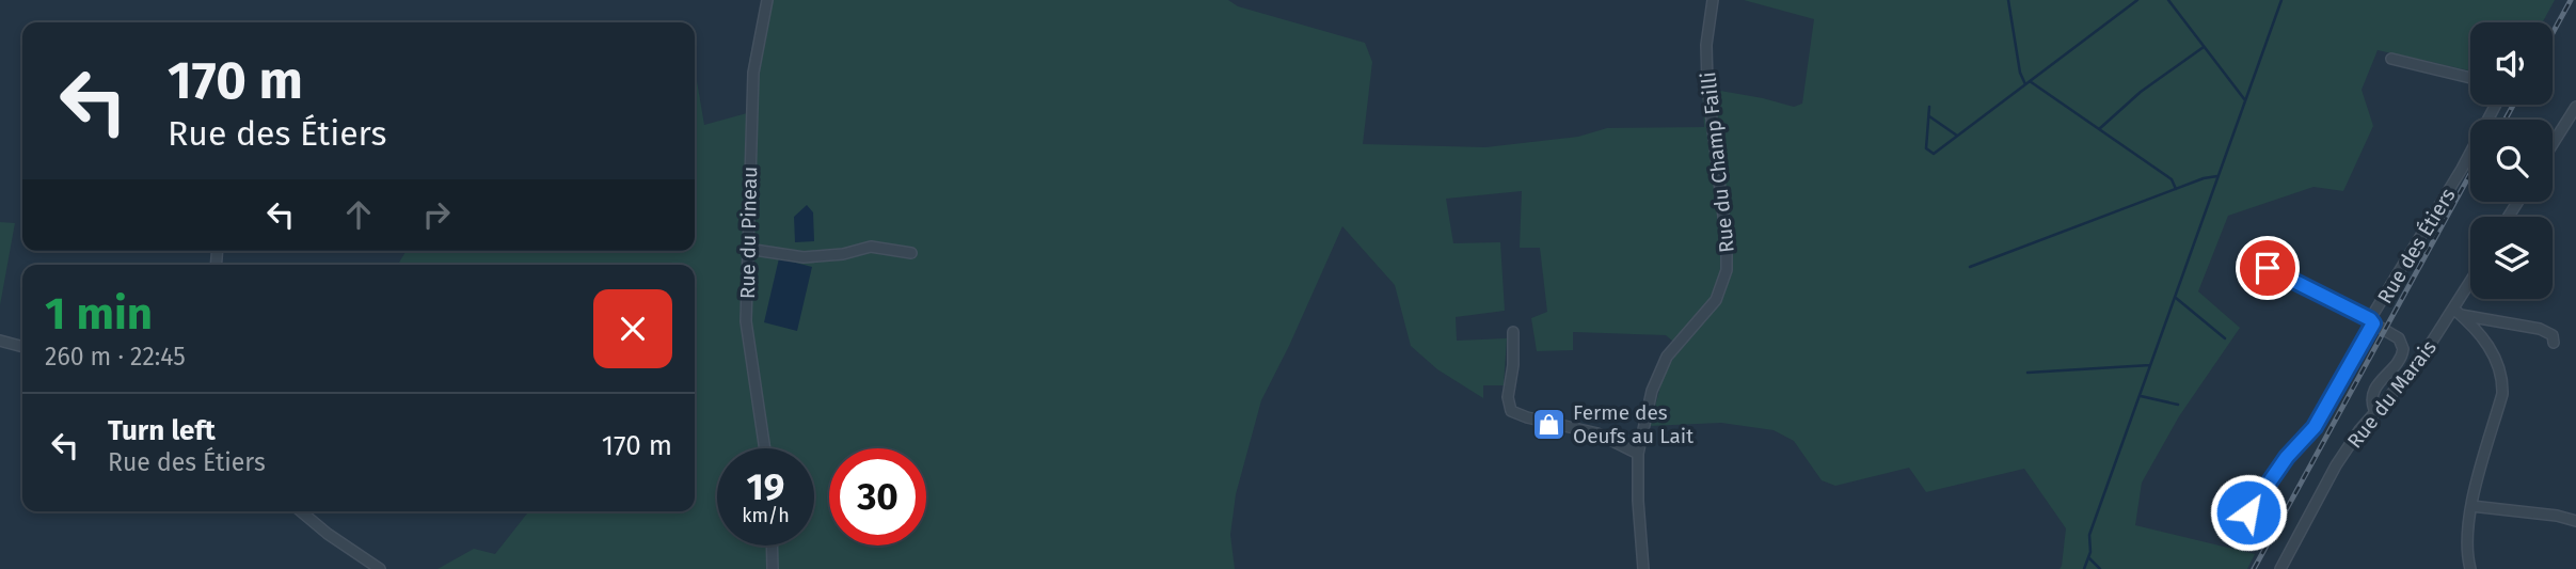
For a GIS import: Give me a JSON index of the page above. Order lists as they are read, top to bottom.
{
  "streets": {
    "street": [
      "Rue du Champ Failli",
      "Rue du Pineau",
      "Rue des Étiers",
      "Rue du Marais"
    ]
  },
  "crossings": [
    ["Rue des Étiers", "Rue du Marais"]
  ],
  "places": {
    "shop": ["Ferme des Oeufs au Lait"]
  },
  "page": {
    "turn": ["170 m", "Rue des Étiers"],
    "heading": ["1 min", "260 m · 22:45"],
    "list": [
      {
        "name": "Turn left",
        "note": "Rue des Étiers",
        "value": "170 m"
      }
    ],
    "speed": "19 km/h",
    "limit": "30"
  }
}
